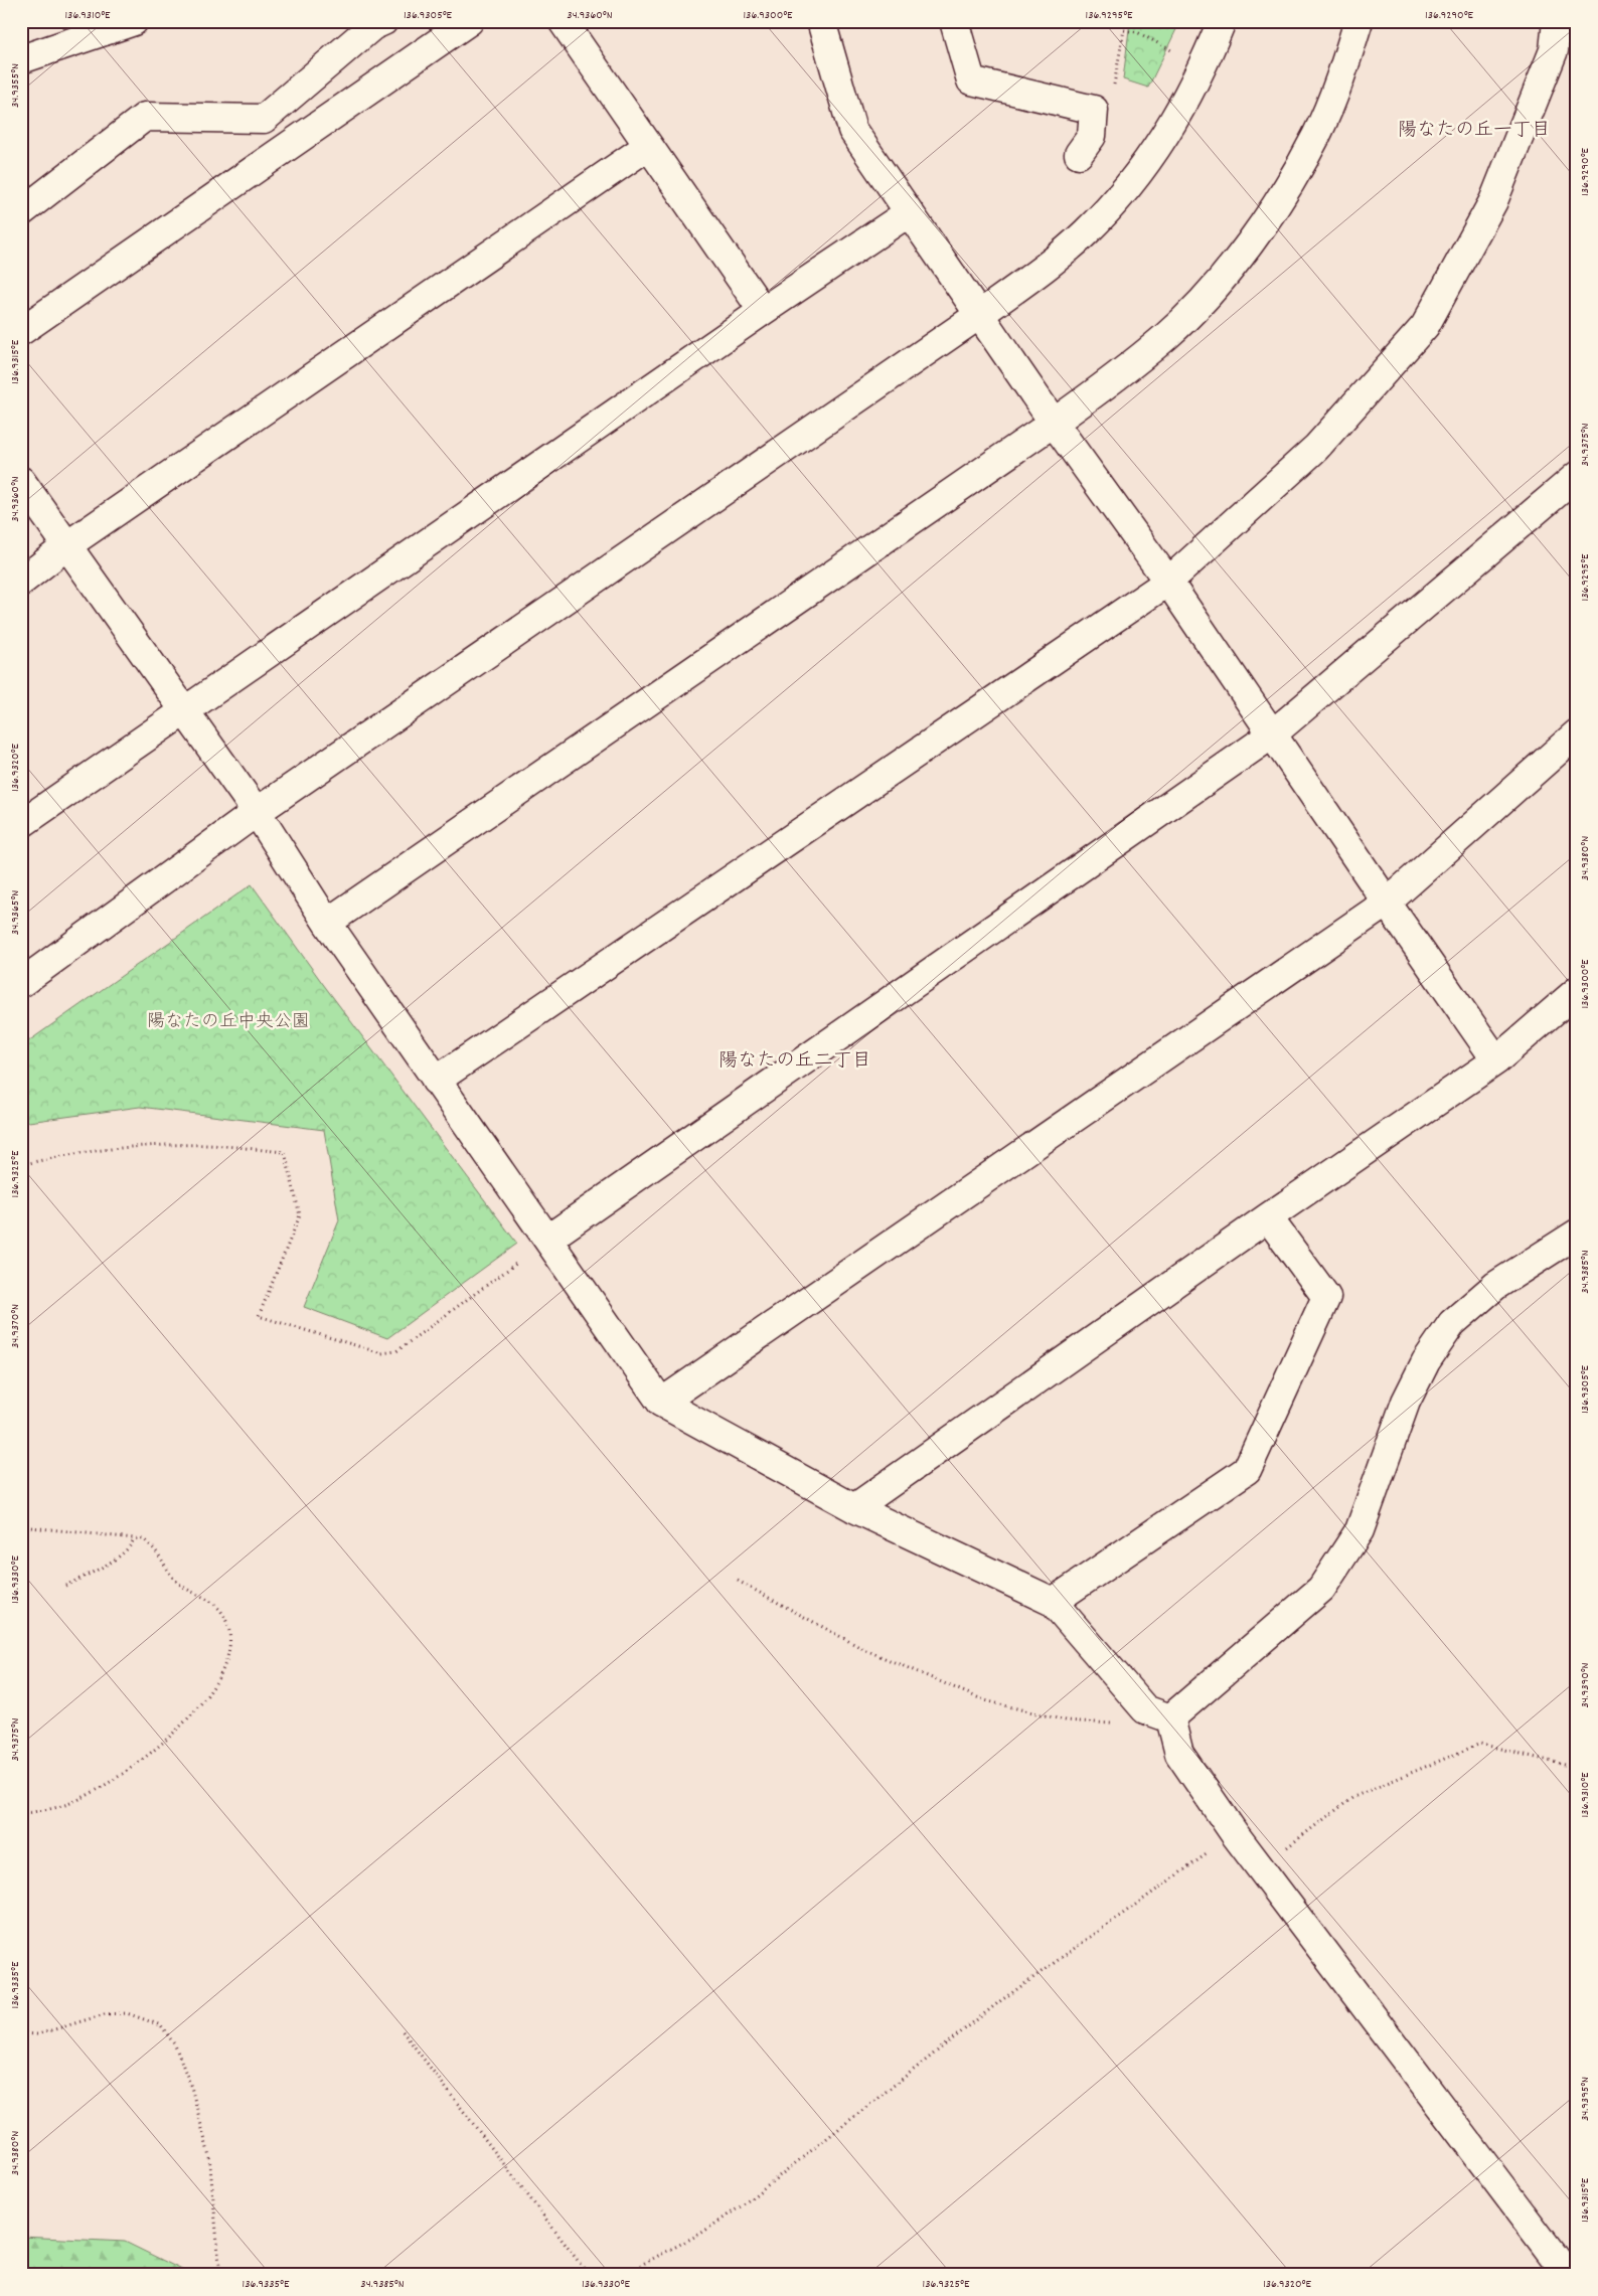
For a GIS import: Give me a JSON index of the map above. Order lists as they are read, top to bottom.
{
  "districts": ["陽なたの丘一丁目", "陽なたの丘二丁目"],
  "parks": ["陽なたの丘中央公園"],
  "coordinates": [
    "136.9310°E",
    "136.9305°E",
    "34.9360°N",
    "136.9300°E",
    "136.9295°E",
    "136.9290°E",
    "34.9355°N",
    "136.9315°E",
    "34.9375°N",
    "136.9320°E",
    "34.9380°N",
    "34.9365°N",
    "136.9325°E",
    "34.9385°N",
    "34.9370°N",
    "136.9330°E",
    "34.9390°N",
    "136.9335°E",
    "34.9395°N"
  ]
}
